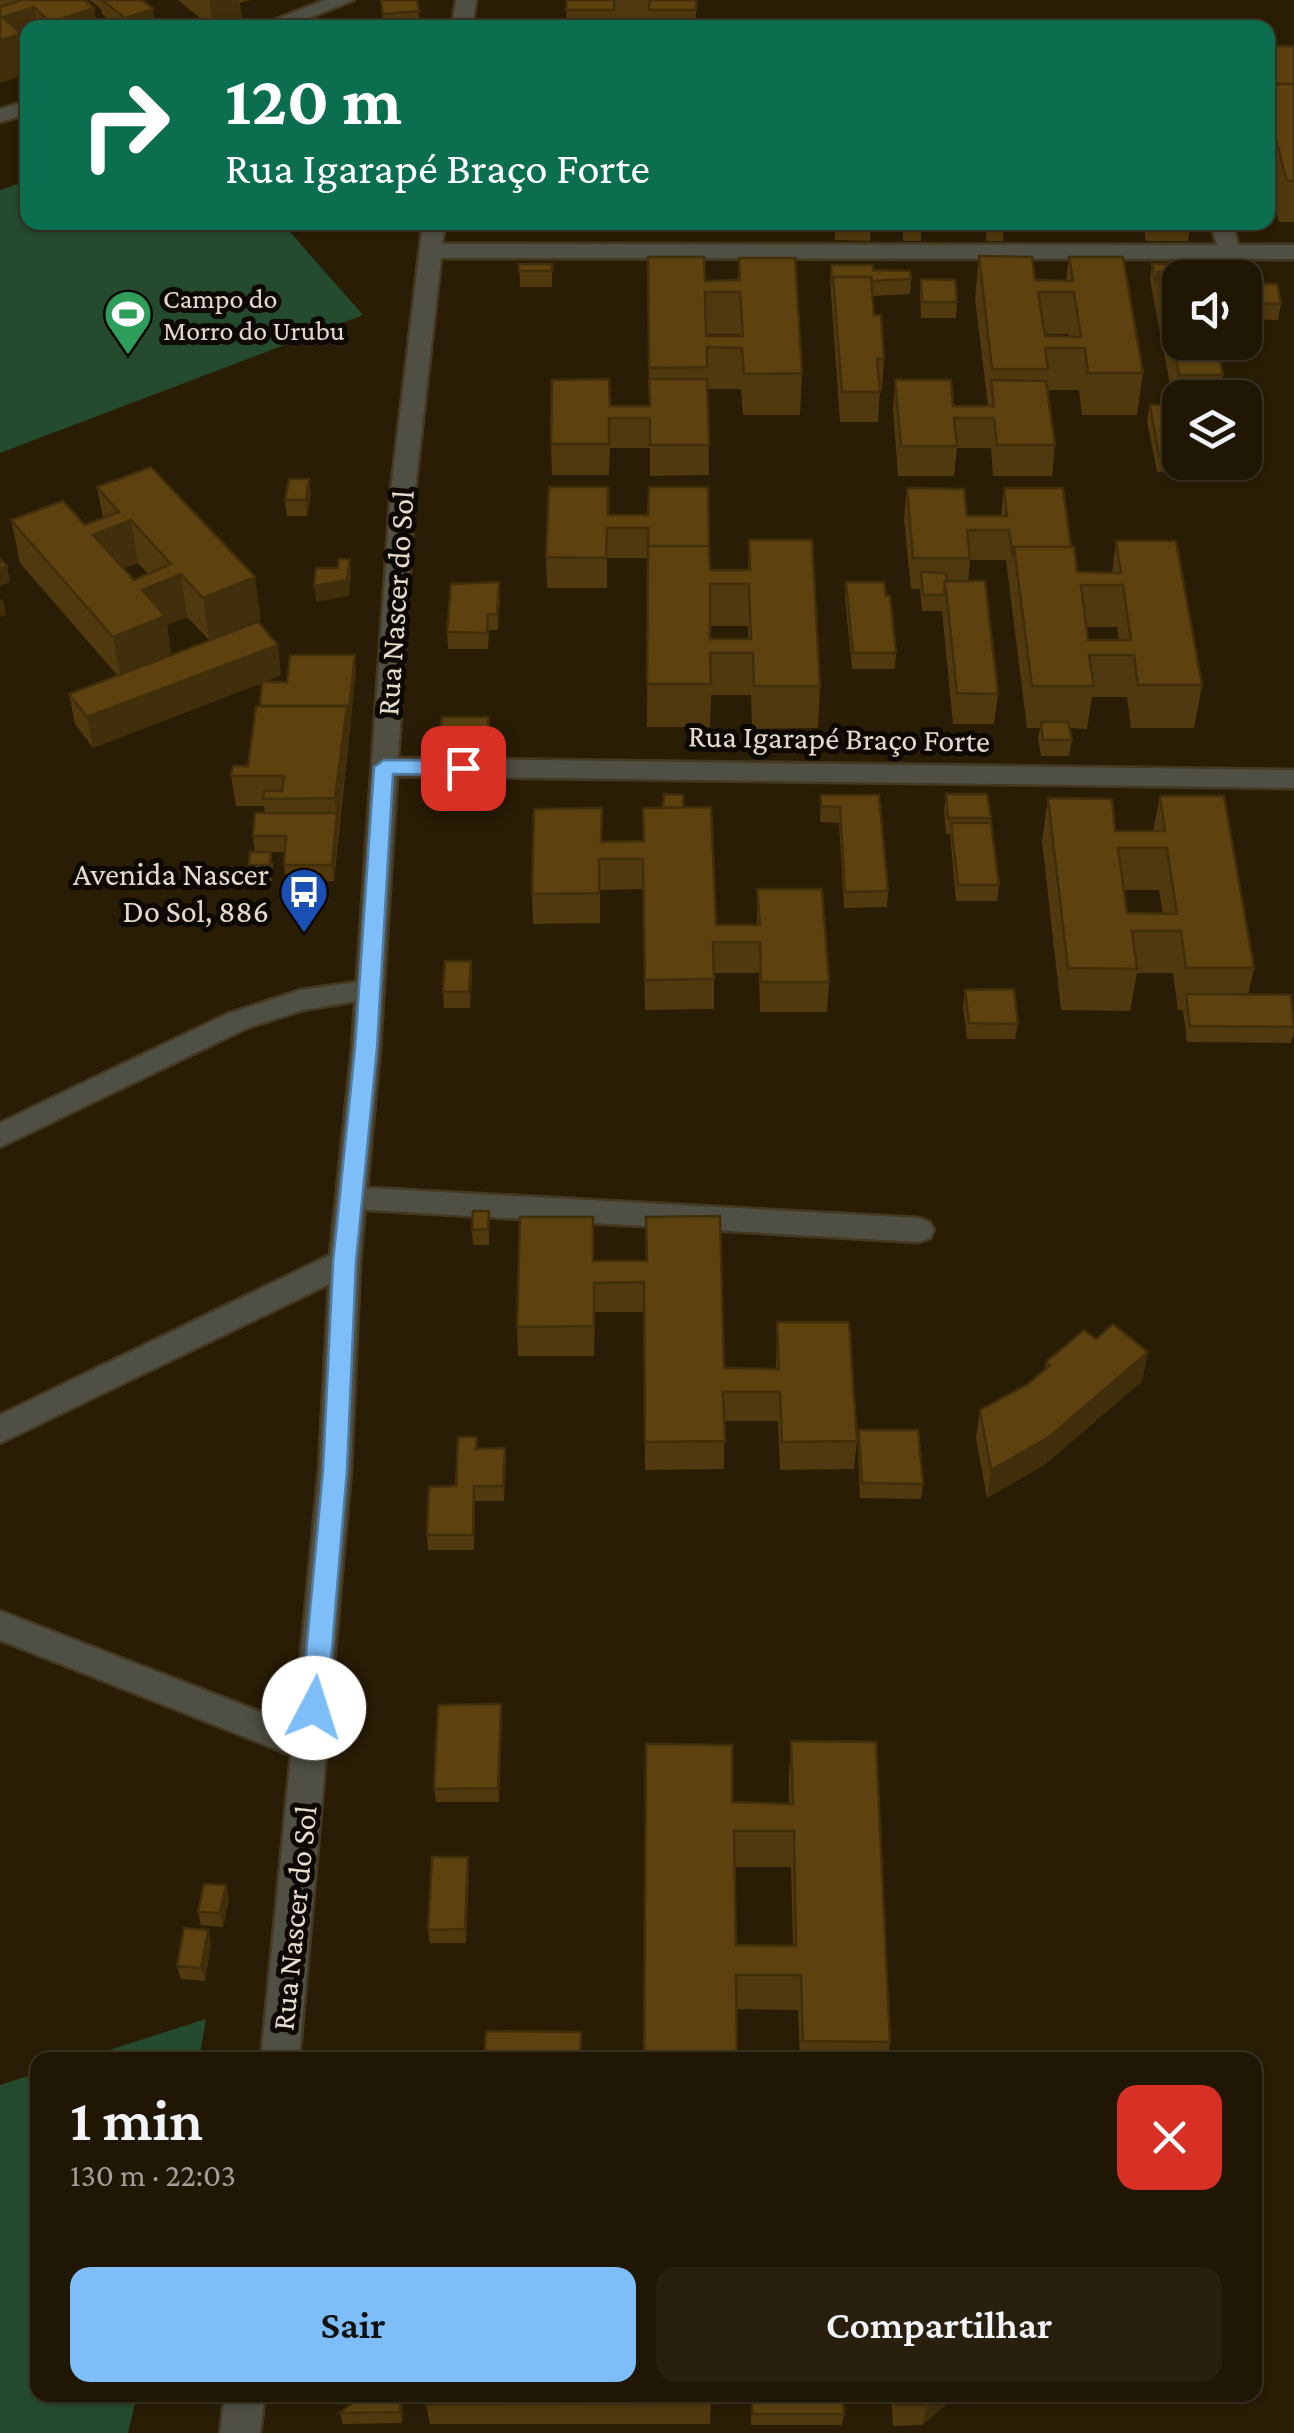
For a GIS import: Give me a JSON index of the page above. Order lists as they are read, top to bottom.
{
  "streets": {
    "street": ["Rua Nascer do Sol", "Rua Igarapé Braço Forte"]
  },
  "crossings": [
    ["Rua Nascer do Sol", "Rua Igarapé Braço Forte"]
  ],
  "places": {
    "sports": ["Campo do Morro do Urubu"],
    "bus stop": ["Avenida Nascer Do Sol, 886"]
  },
  "page": {
    "turn": ["120 m", "Rua Igarapé Braço Forte"],
    "heading": ["1 min", "130 m · 22:03"],
    "buttons": ["Sair", "Compartilhar"]
  }
}
